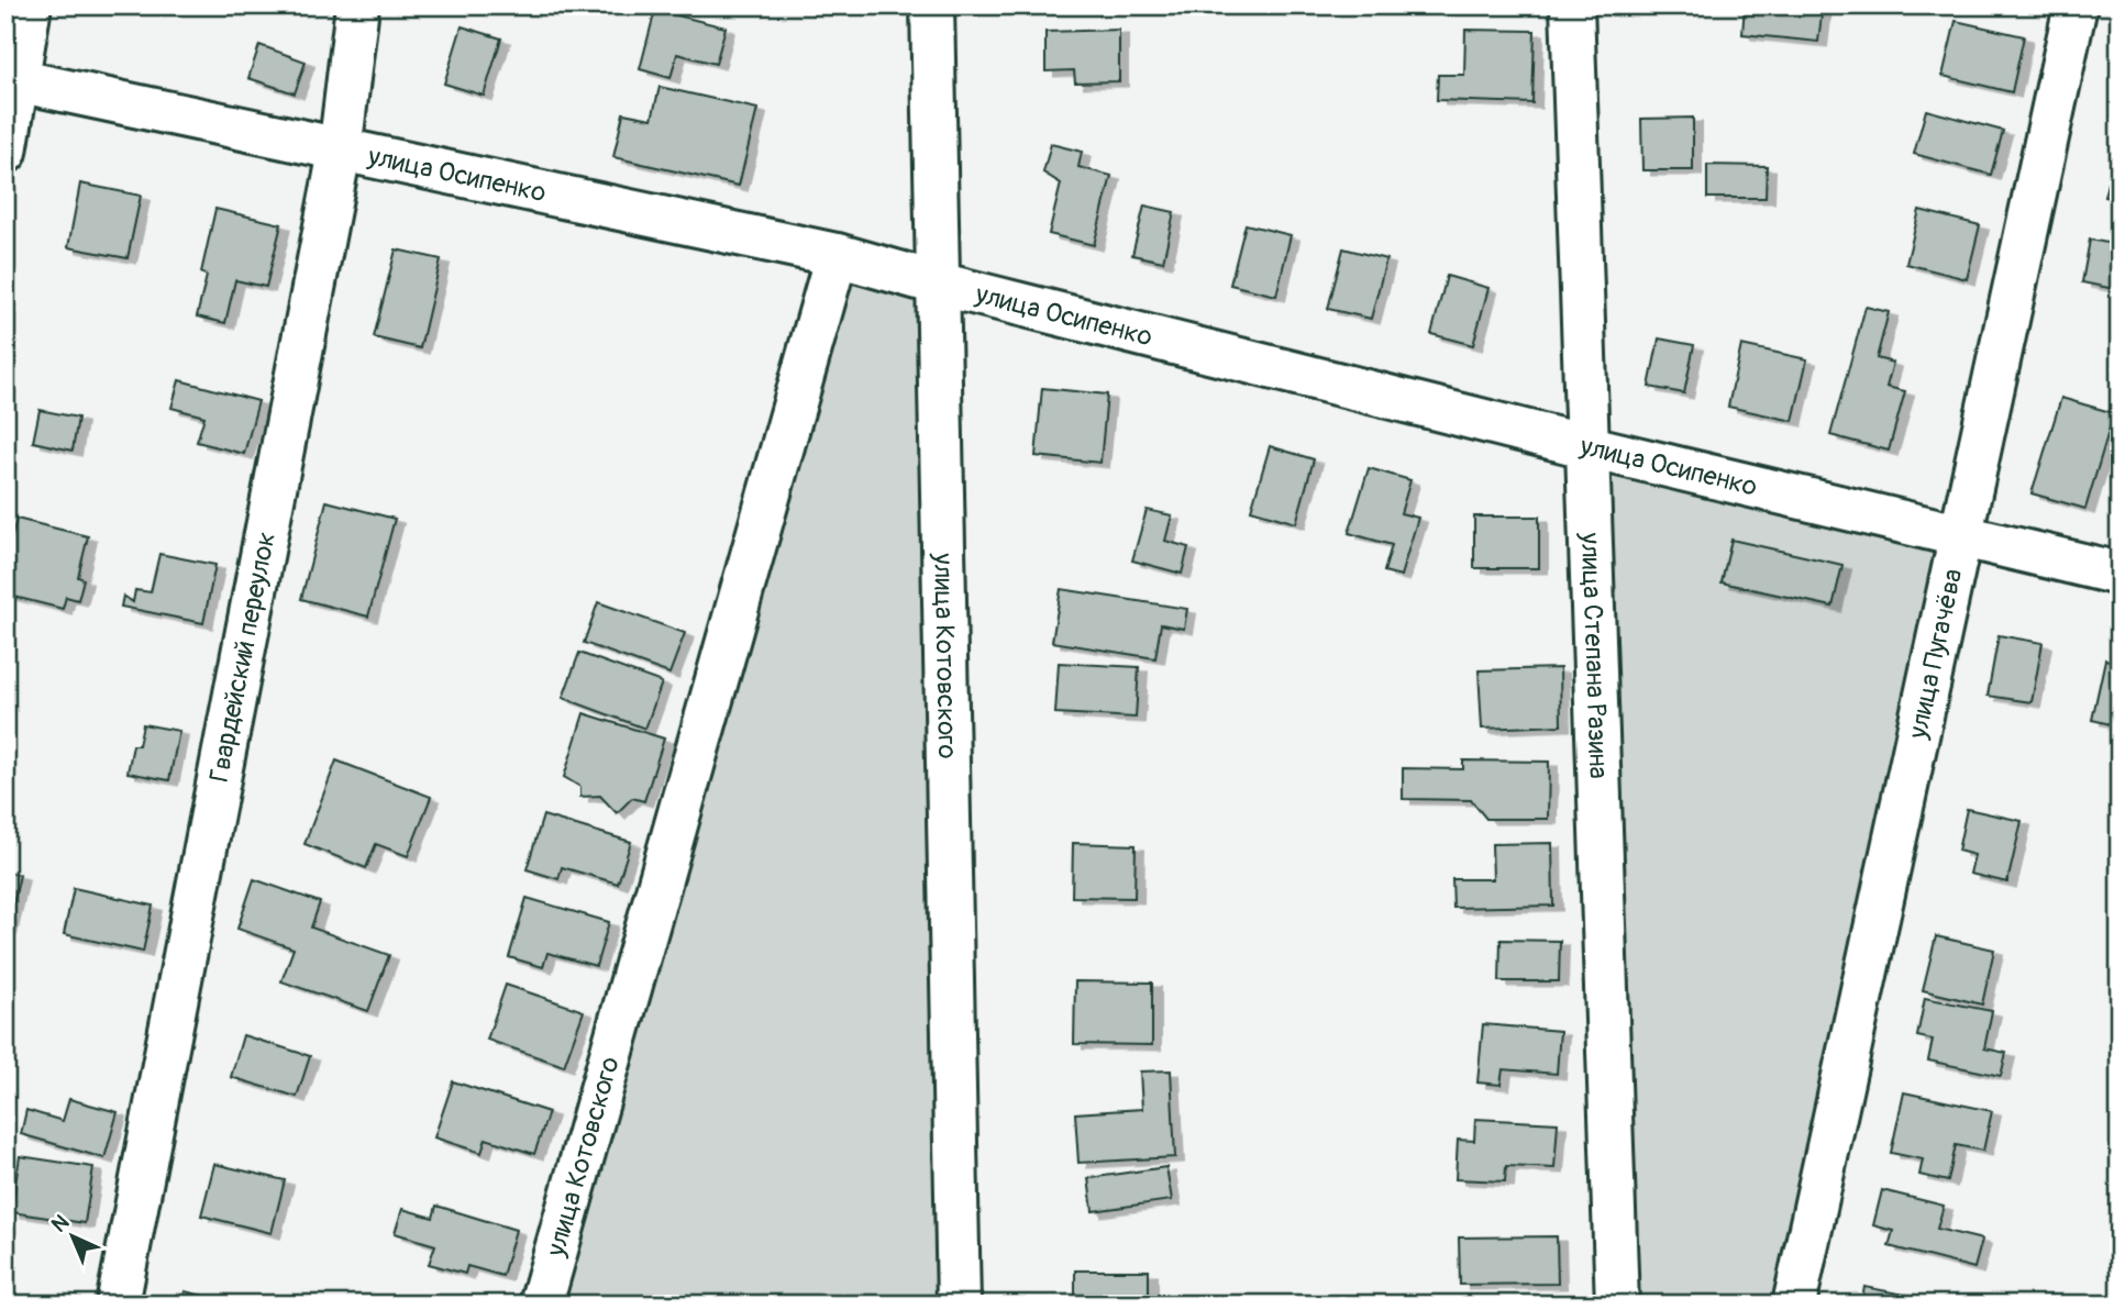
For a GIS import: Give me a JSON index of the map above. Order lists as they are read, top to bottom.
{
  "streets": {
    "street": [
      "улица Осипенко",
      "улица Котовского",
      "улица Степана Разина",
      "улица Пугачёва",
      "Гвардейский переулок"
    ]
  },
  "crossings": [
    ["улица Осипенко", "улица Котовского"],
    ["улица Осипенко", "улица Степана Разина"],
    ["улица Осипенко", "улица Пугачёва"],
    ["улица Осипенко", "Гвардейский переулок"]
  ],
  "north": "top left"
}
